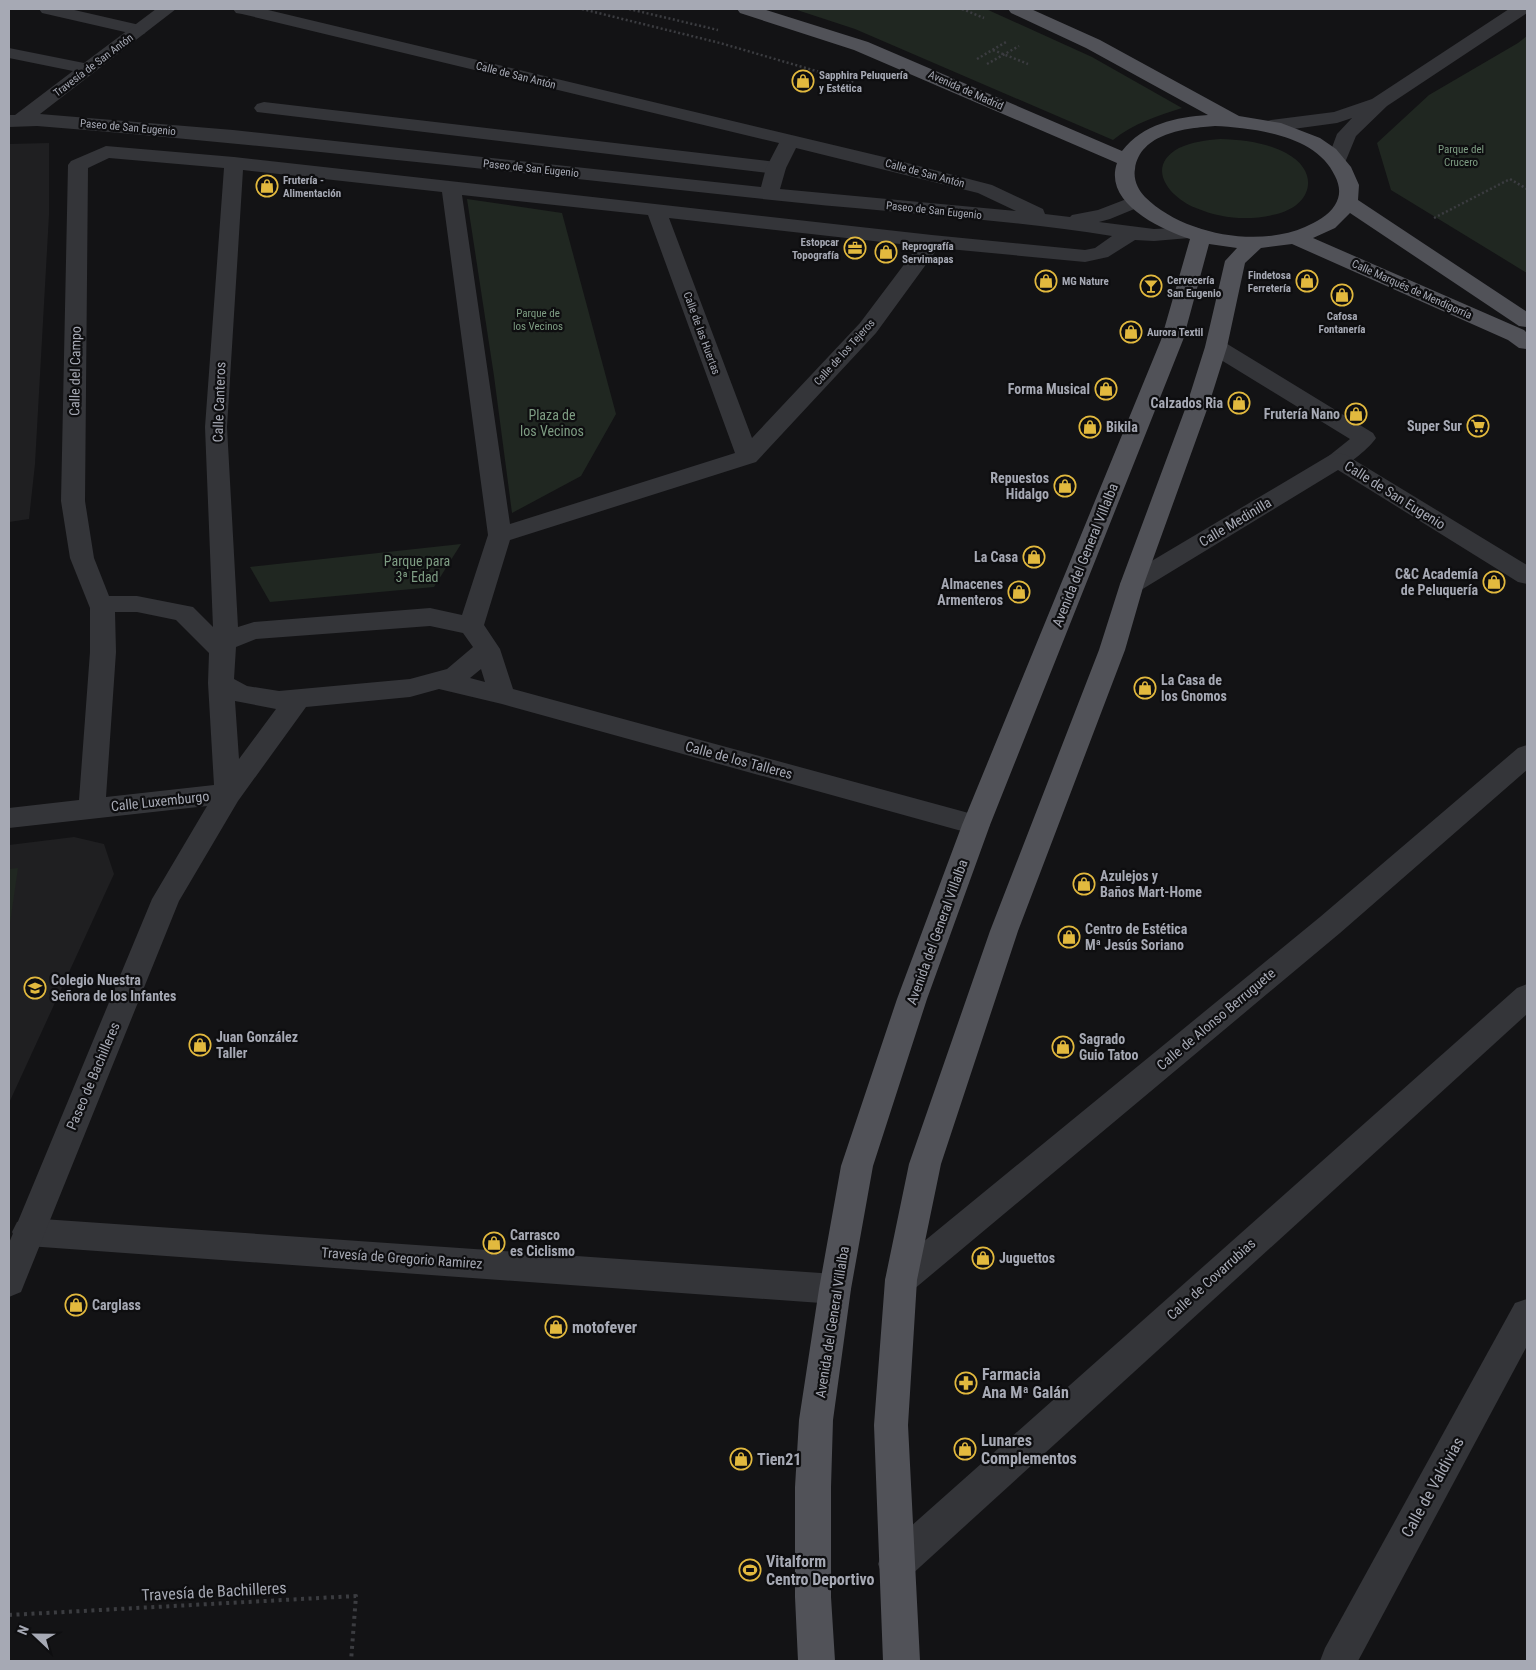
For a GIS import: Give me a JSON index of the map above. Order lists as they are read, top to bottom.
{
  "streets": {
    "main road": ["Avenida de Madrid", "Calle Marqués de Mendigorría", "Avenida del General Villalba"],
    "street": [
      "Travesía de San Antón",
      "Calle de San Antón",
      "Paseo de San Eugenio",
      "Calle de las Huertas",
      "Calle de los Tejeros",
      "Calle del Campo",
      "Calle Canteros",
      "Calle de San Eugenio",
      "Calle Medinilla",
      "Calle de los Talleres",
      "Calle Luxemburgo",
      "Calle de Alonso Berruguete",
      "Paseo de Bachilleres",
      "Travesía de Gregorio Ramirez",
      "Calle de Covarrubias",
      "Calle de Valdivias"
    ],
    "path": ["Travesía de Bachilleres"]
  },
  "crossings": [
    ["Travesía de San Antón", "Paseo de San Eugenio"],
    ["Calle de San Antón", "Paseo de San Eugenio"],
    ["Paseo de San Eugenio", "Calle de las Huertas"],
    ["Paseo de San Eugenio", "Calle de los Tejeros"],
    ["Paseo de San Eugenio", "Calle del Campo"],
    ["Paseo de San Eugenio", "Calle Canteros"],
    ["Paseo de San Eugenio", "Avenida del General Villalba"],
    ["Calle de las Huertas", "Calle de los Tejeros"],
    ["Calle del Campo", "Calle Luxemburgo"],
    ["Calle de San Eugenio", "Calle Medinilla"],
    ["Avenida del General Villalba", "Calle de los Talleres"],
    ["Avenida del General Villalba", "Travesía de Gregorio Ramirez"],
    ["Calle Luxemburgo", "Paseo de Bachilleres"],
    ["Paseo de Bachilleres", "Travesía de Gregorio Ramirez"]
  ],
  "parks": [
    "Parque del Crucero",
    "Parque de los Vecinos",
    "Plaza de los Vecinos",
    "Parque para 3ª Edad"
  ],
  "places": {
    "shop": [
      "Sapphira Peluquería y Estética",
      "Frutería - Alimentación",
      "Reprografía Servimapas",
      "MG Nature",
      "Findetosa Ferretería",
      "Cafosa Fontanería",
      "Aurora Textil",
      "Forma Musical",
      "Calzados Ria",
      "Frutería Nano",
      "Bikila",
      "Repuestos Hidalgo",
      "La Casa",
      "C&C Academía de Peluquería",
      "Almacenes Armenteros",
      "La Casa de los Gnomos",
      "Azulejos y Baños Mart-Home",
      "Centro de Estética Mª Jesús Soriano",
      "Juan González Taller",
      "Sagrado Guio Tatoo",
      "Carrasco es Ciclismo",
      "Juguettos",
      "Carglass",
      "motofever",
      "Lunares Complementos",
      "Tien21"
    ],
    "office": ["Estopcar Topografía"],
    "bar": ["Cervecería San Eugenio"],
    "supermarket": ["Super Sur"],
    "school or university": ["Colegio Nuestra Señora de los Infantes"],
    "pharmacy": ["Farmacia Ana Mª Galán"],
    "sports": ["Vitalform Centro Deportivo"]
  },
  "north": "left"
}
